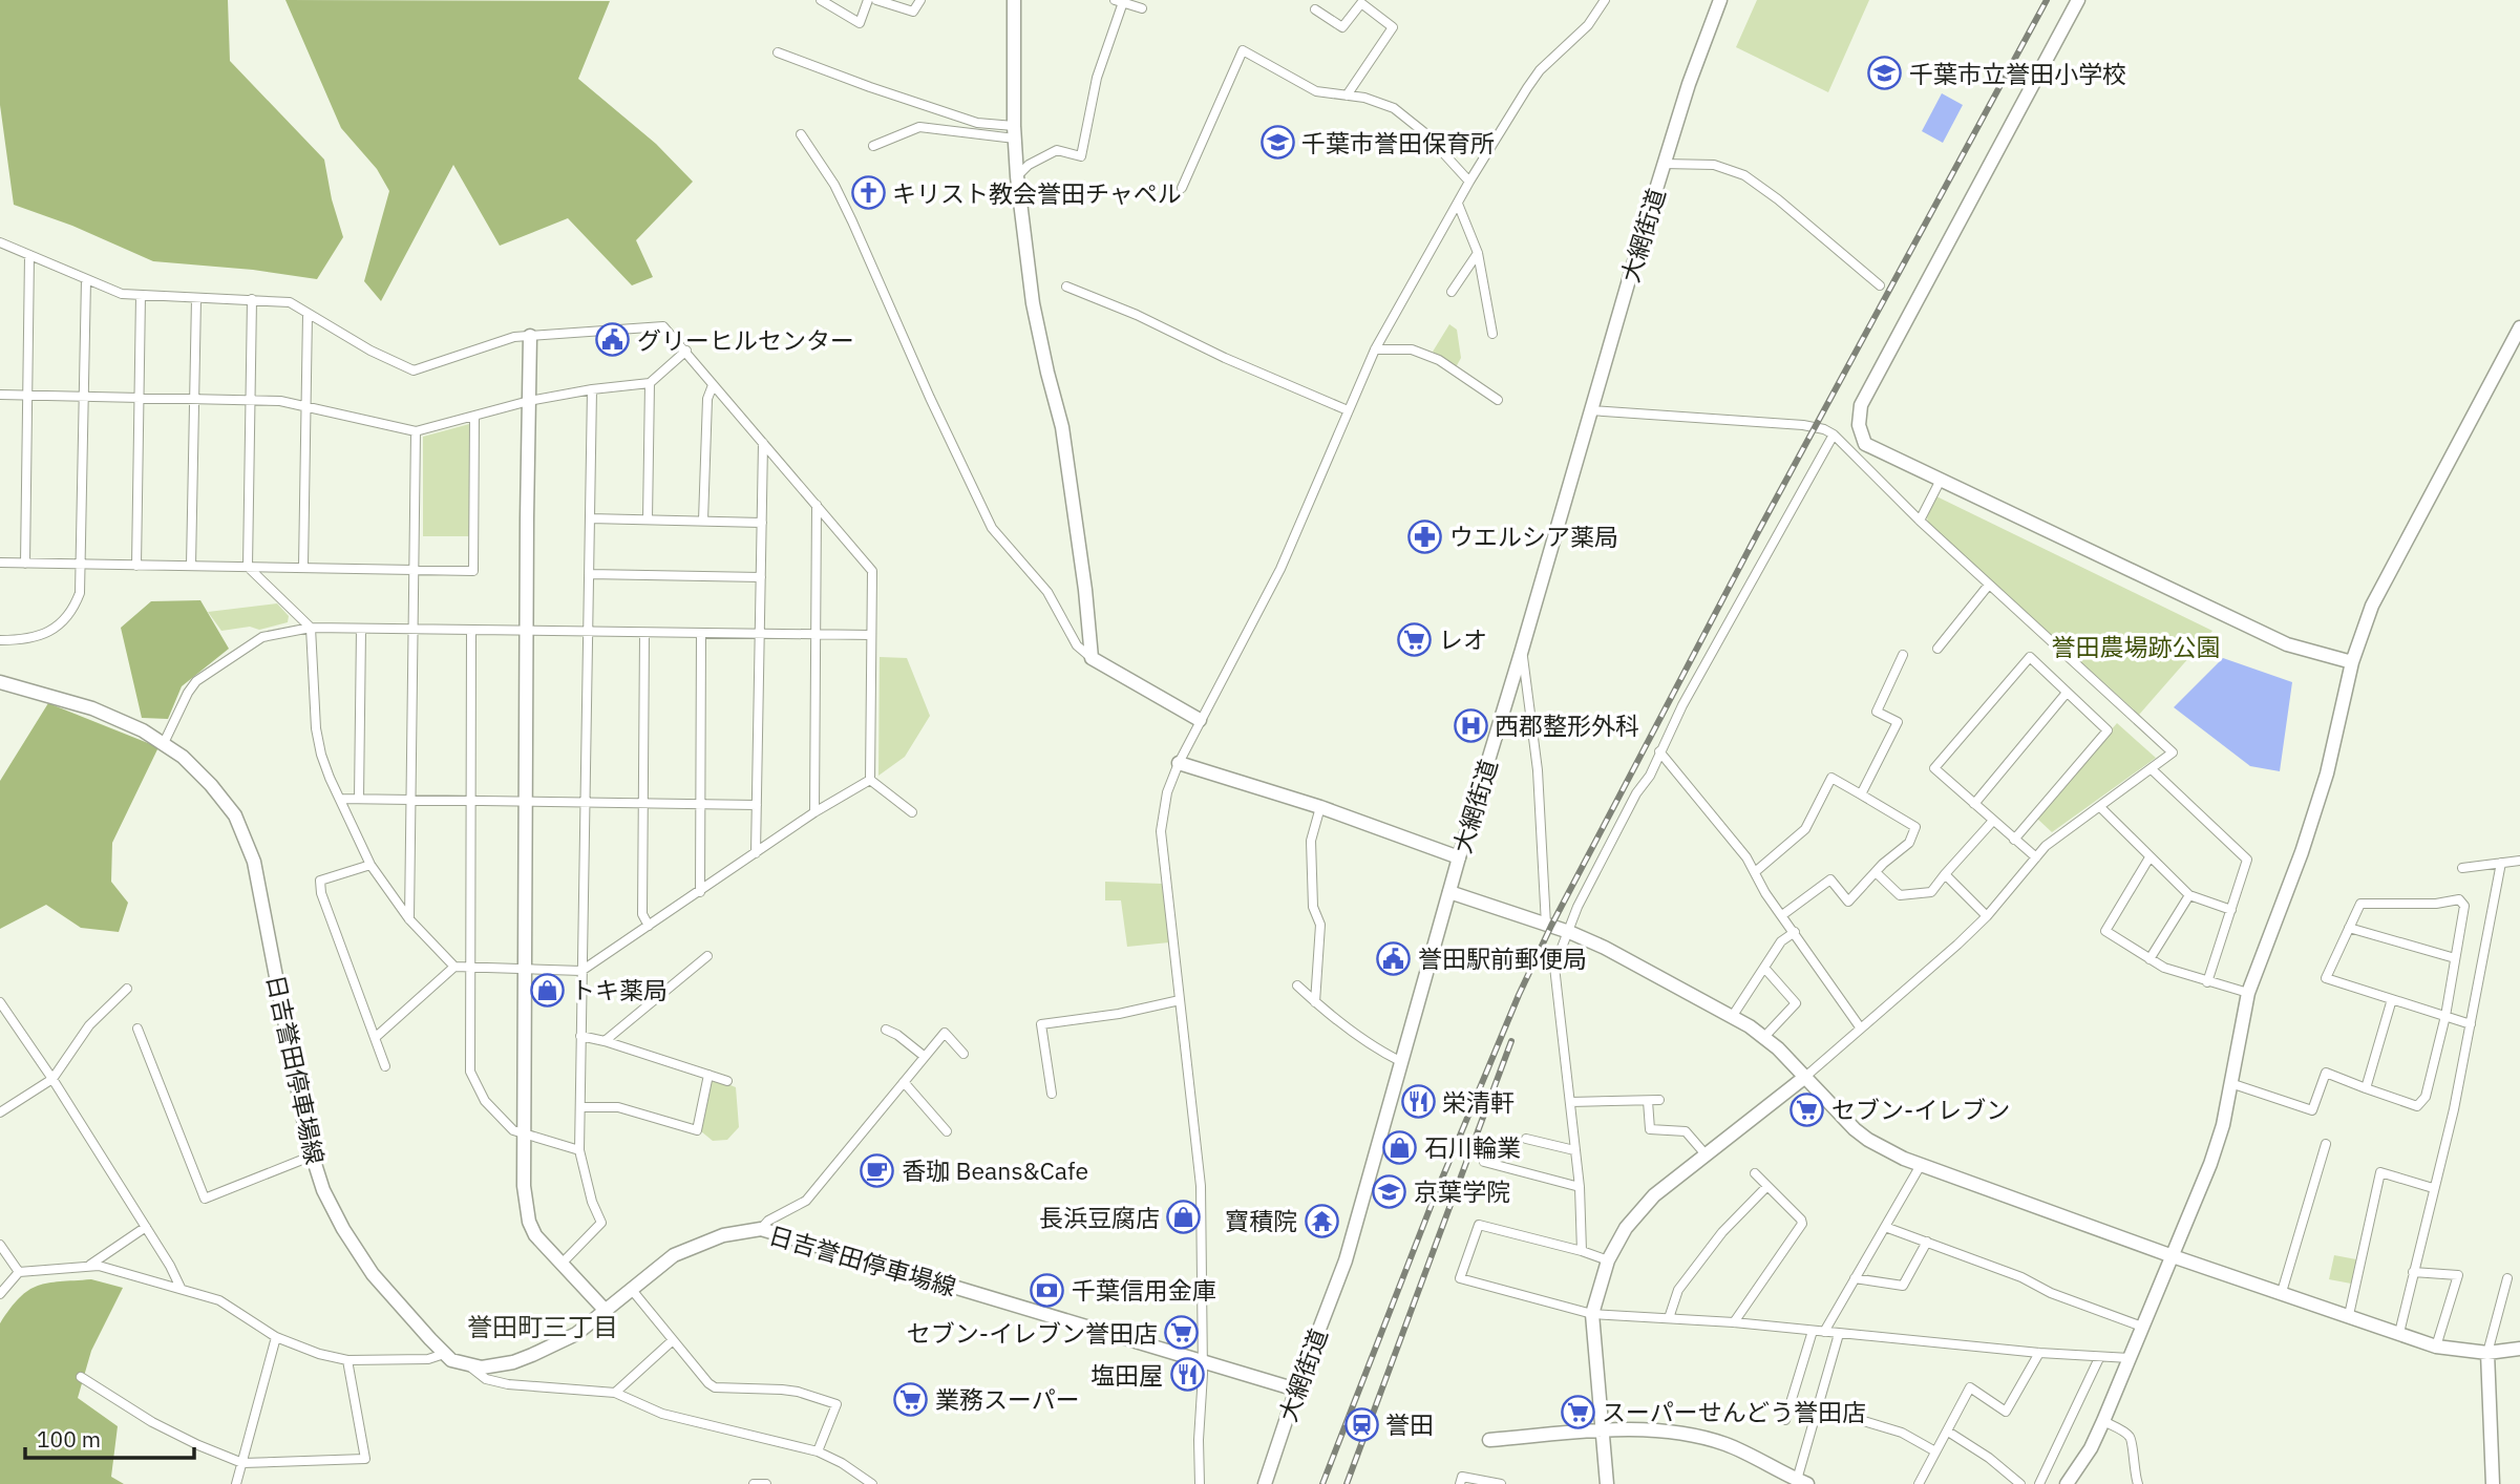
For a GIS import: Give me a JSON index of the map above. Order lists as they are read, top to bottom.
{
  "streets": {
    "street": ["大網街道", "日吉誉田停車場線"]
  },
  "crossings": [
    ["大網街道", "日吉誉田停車場線"]
  ],
  "districts": ["誉田町三丁目"],
  "parks": ["誉田農場跡公園"],
  "places": {
    "school or university": ["千葉市立誉田小学校", "千葉市誉田保育所", "京葉学院"],
    "church": ["キリスト教会誉田チャペル"],
    "public building": ["グリーヒルセンター", "誉田駅前郵便局"],
    "pharmacy": ["ウエルシア薬局"],
    "supermarket": [
      "レオ",
      "セブン-イレブン",
      "セブン-イレブン誉田店",
      "業務スーパー",
      "スーパーせんどう誉田店"
    ],
    "hospital": ["西郡整形外科"],
    "shop": ["トキ薬局", "石川輪業", "長浜豆腐店"],
    "restaurant": ["栄清軒", "塩田屋"],
    "cafe": ["香珈 Beans&Cafe"],
    "temple": ["寶積院"],
    "bank": ["千葉信用金庫"],
    "station": ["誉田"]
  },
  "scale_bar": "100 m"
}
